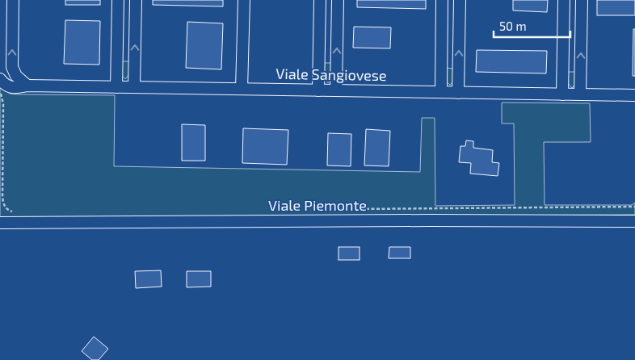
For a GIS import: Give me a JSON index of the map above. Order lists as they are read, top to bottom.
{
  "streets": {
    "street": ["Viale Sangiovese", "Viale Piemonte"]
  },
  "scale_bar": "50 m"
}
